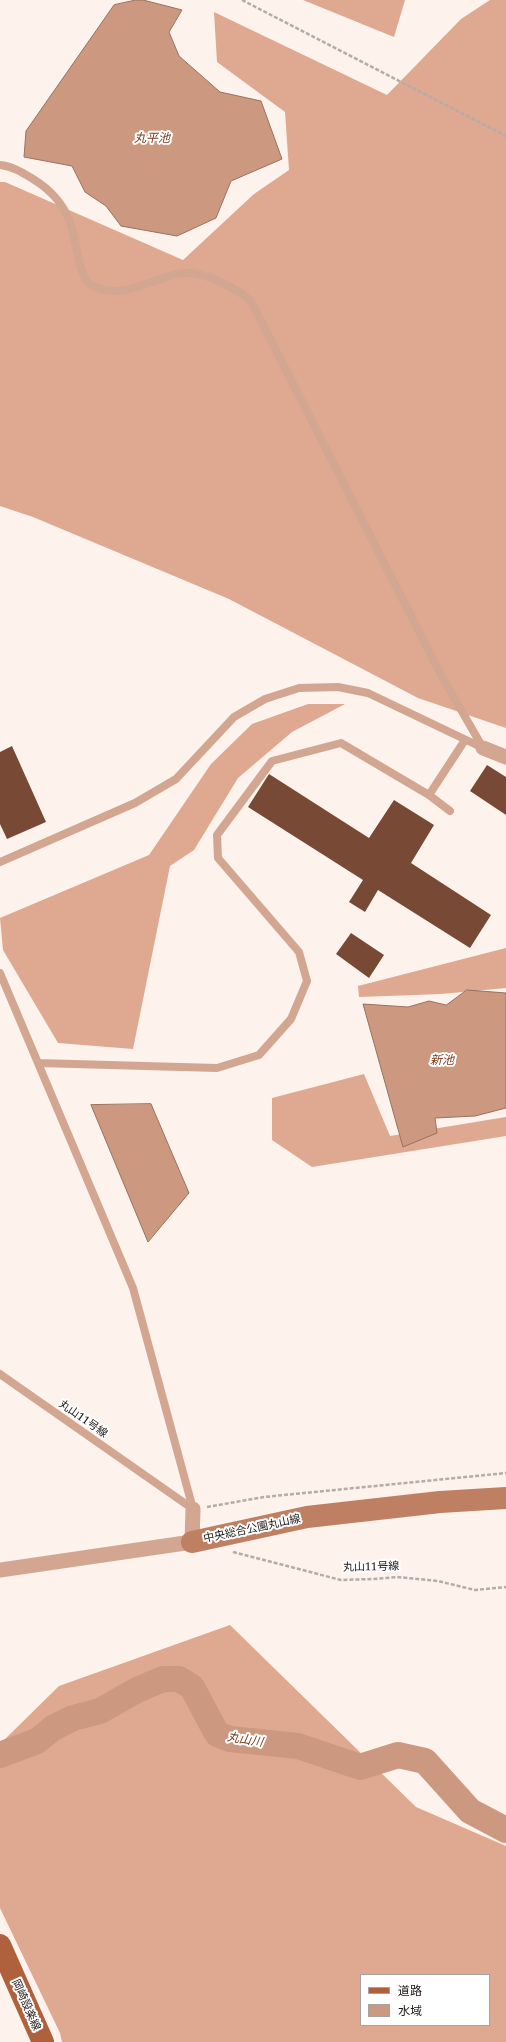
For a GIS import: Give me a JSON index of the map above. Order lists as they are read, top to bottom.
{
  "streets": {
    "main road": ["岡崎設楽線"],
    "street": ["中央総合公園丸山線"],
    "lane": ["丸山11号線"]
  },
  "water": ["丸平池", "新池", "丸山川"],
  "legend": ["道路", "水域"]
}
